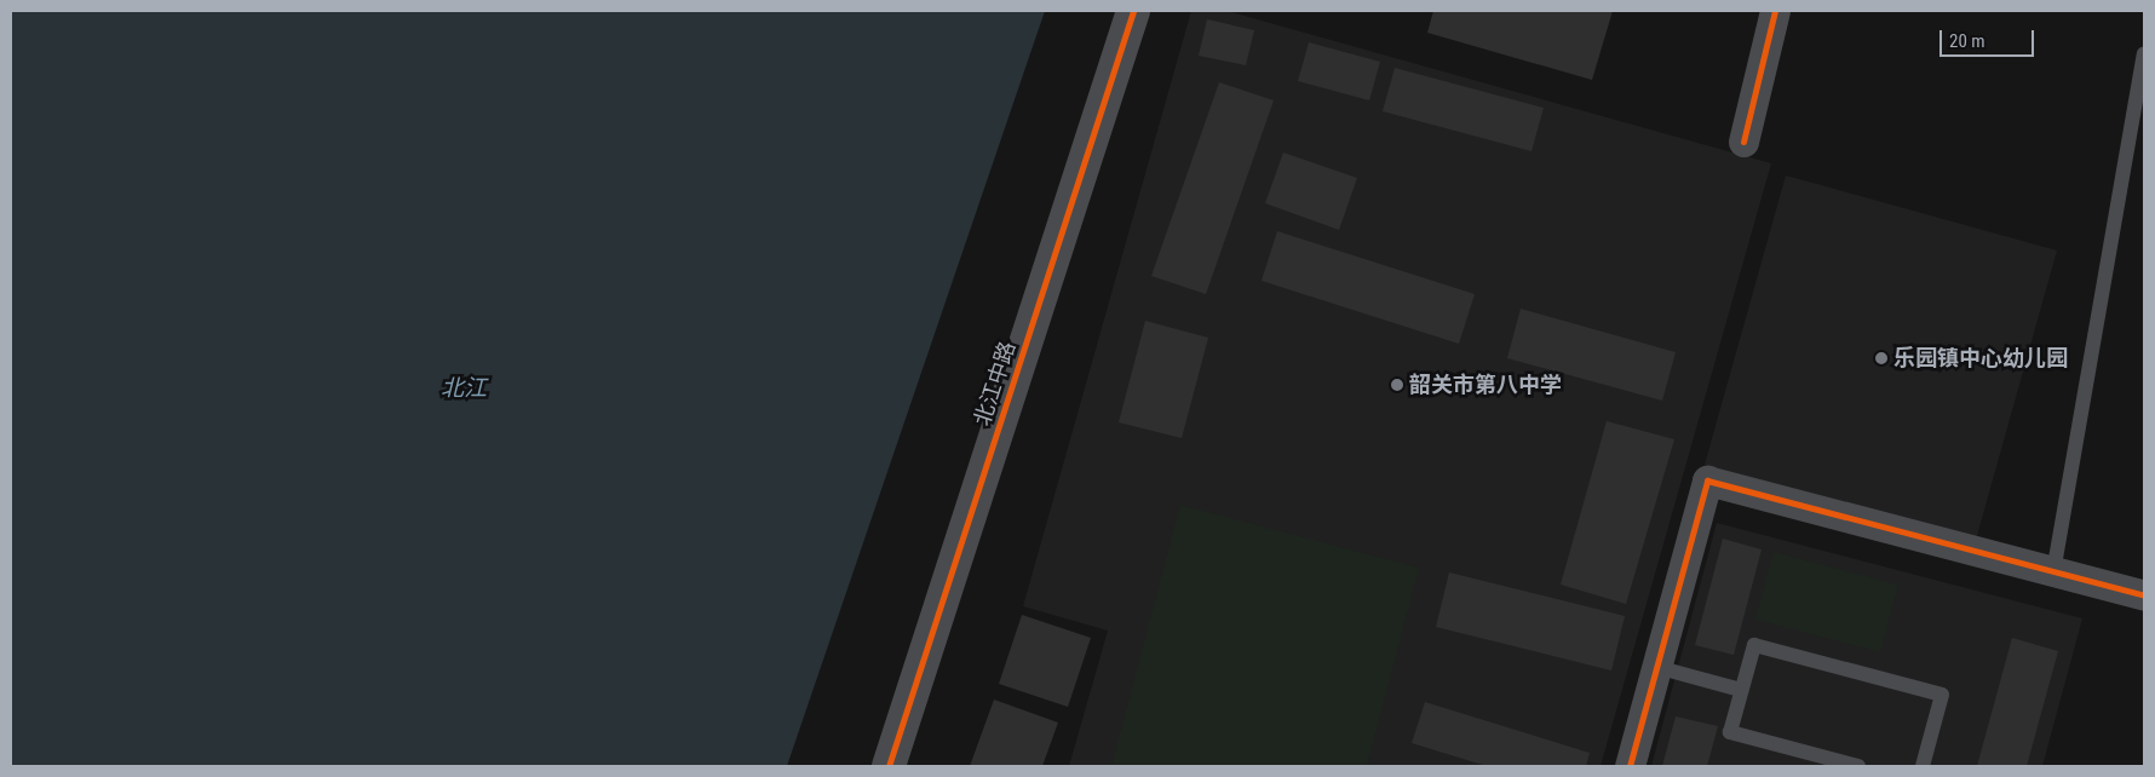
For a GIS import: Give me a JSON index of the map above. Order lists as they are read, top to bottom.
{
  "streets": {
    "street": ["北江中路"]
  },
  "water": ["北江"],
  "places": ["乐园镇中心幼儿园", "韶关市第八中学"],
  "scale_bar": "20 m"
}
